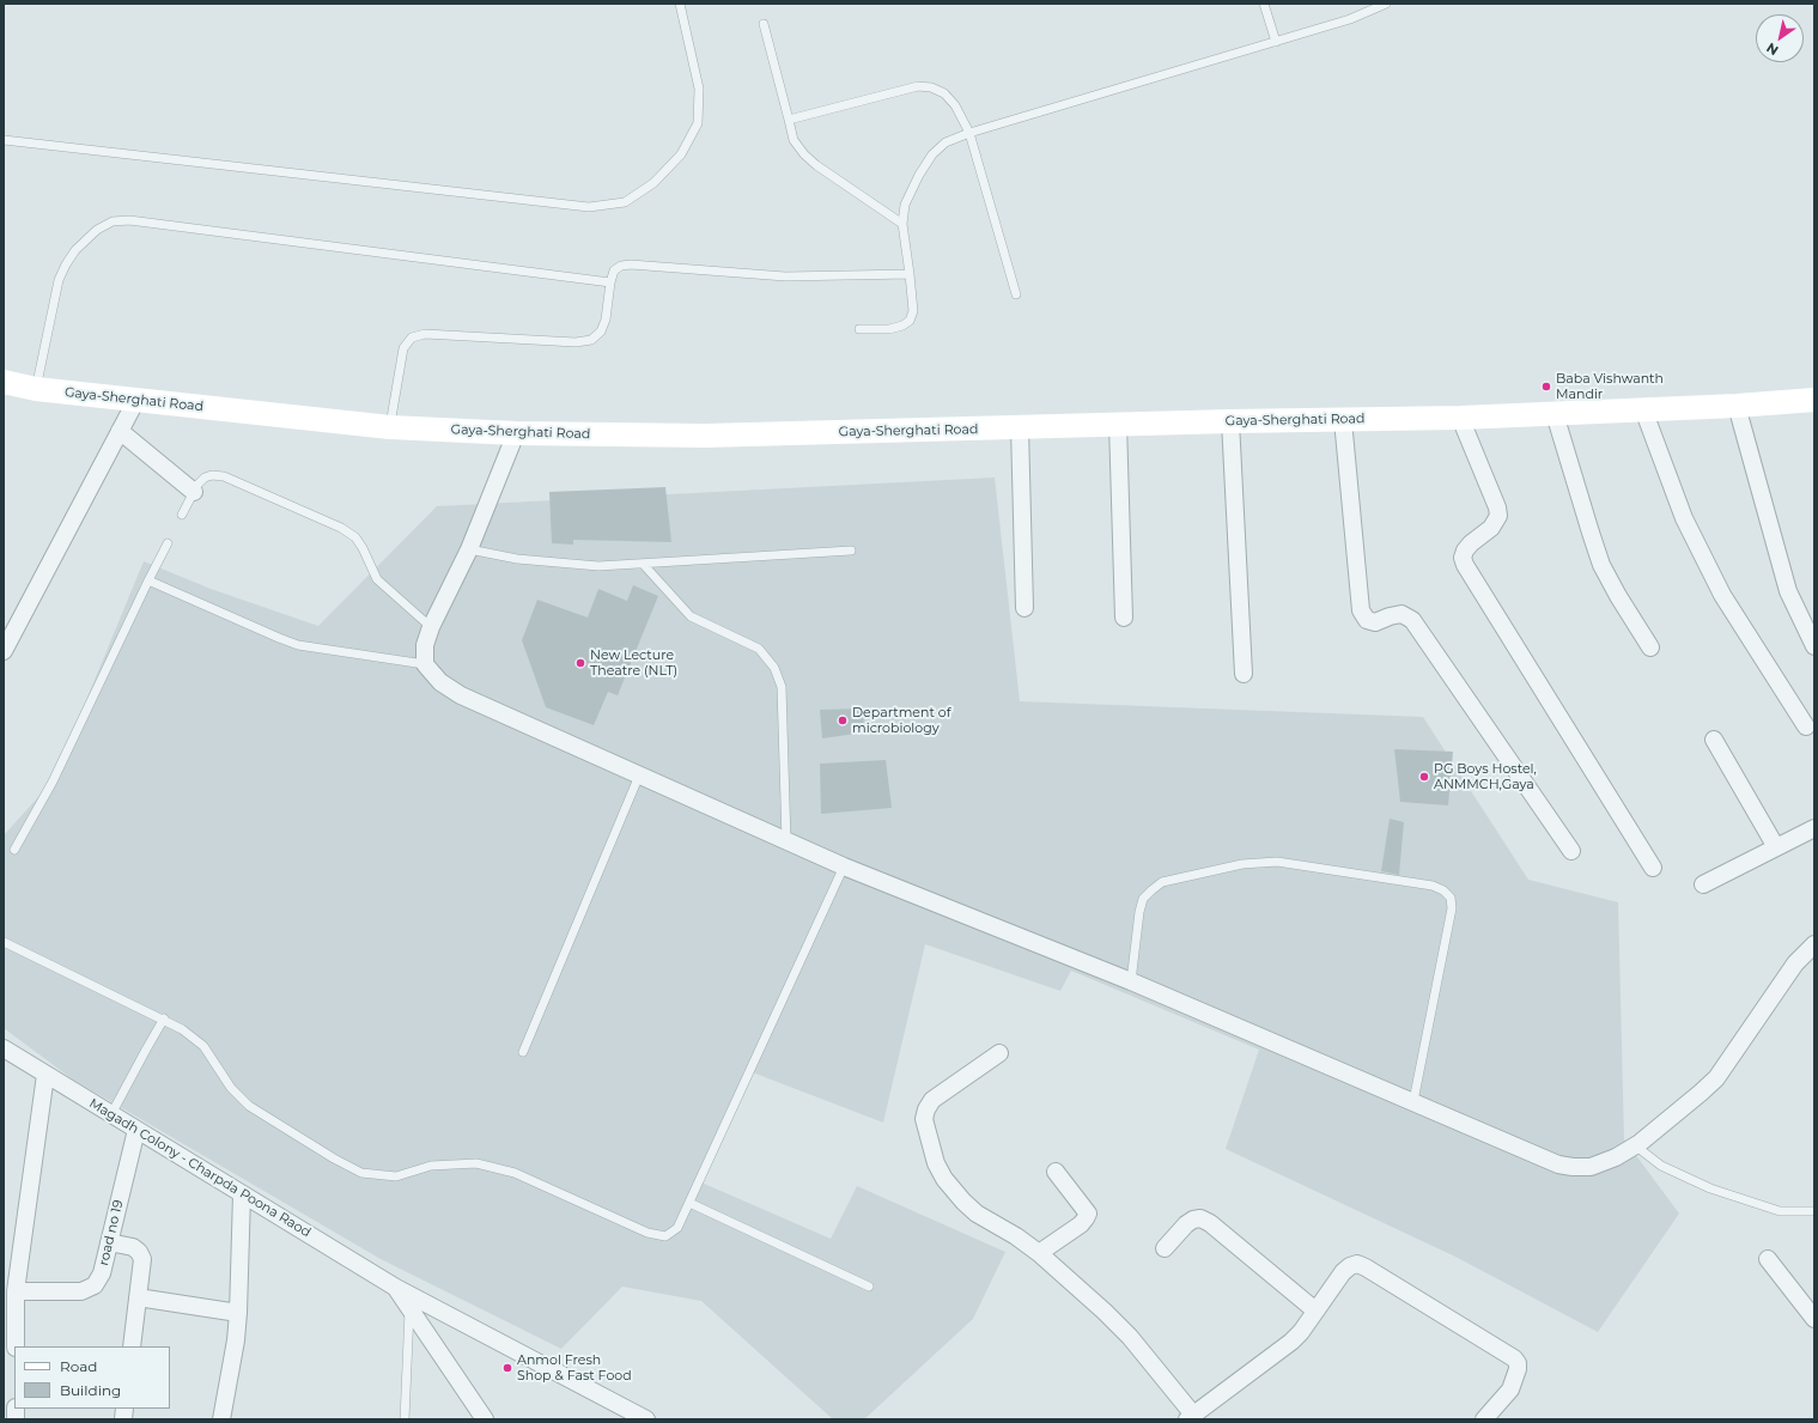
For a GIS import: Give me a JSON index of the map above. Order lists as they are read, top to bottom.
{
  "streets": {
    "main road": ["Gaya-Sherghati Road"],
    "street": ["Magadh Colony - Charpda Poona Raod", "road no 19"]
  },
  "crossings": [
    ["Magadh Colony - Charpda Poona Raod", "road no 19"]
  ],
  "places": [
    "Baba Vishwanth Mandir",
    "New Lecture Theatre (NLT)",
    "Department of microbiology",
    "PG Boys Hostel, ANMMCH,Gaya",
    "Anmol Fresh Shop & Fast Food"
  ],
  "legend": ["Road", "Building"],
  "north": "bottom left"
}
